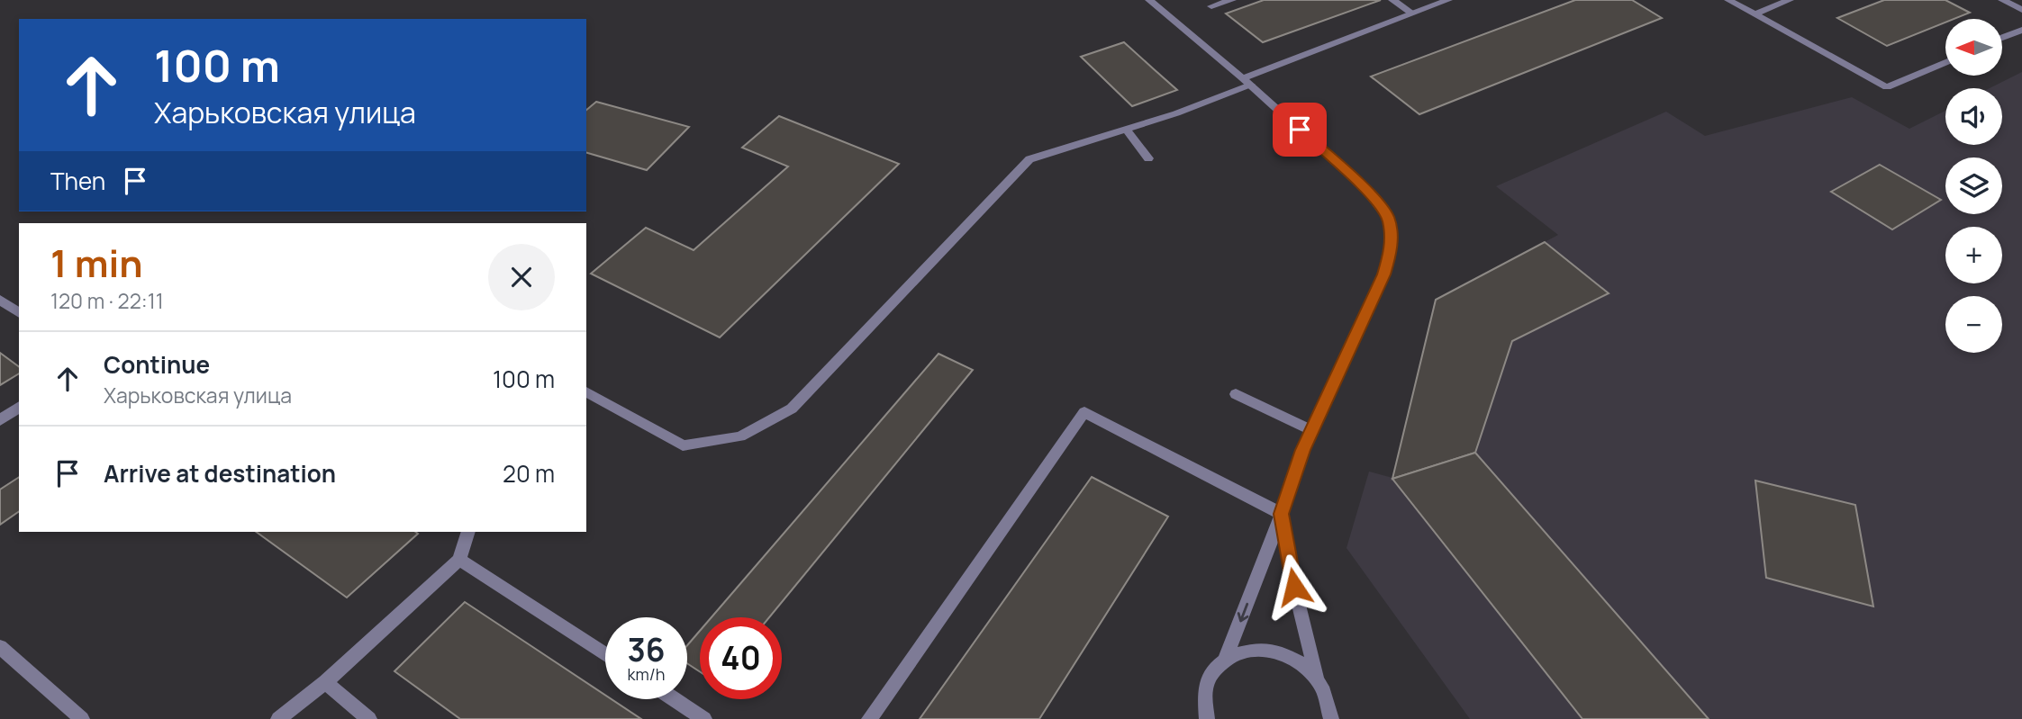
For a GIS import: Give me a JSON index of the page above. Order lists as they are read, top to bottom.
{
  "north": "left",
  "page": {
    "map_buttons": ["+", "−"],
    "turn": ["100 m", "Харьковская улица"],
    "then": "Then",
    "heading": ["1 min", "120 m · 22:11"],
    "list": [
      {
        "name": "Continue",
        "note": "Харьковская улица",
        "value": "100 m"
      },
      {
        "name": "Arrive at destination",
        "value": "20 m"
      }
    ],
    "speed": "36 km/h",
    "limit": "40"
  }
}
